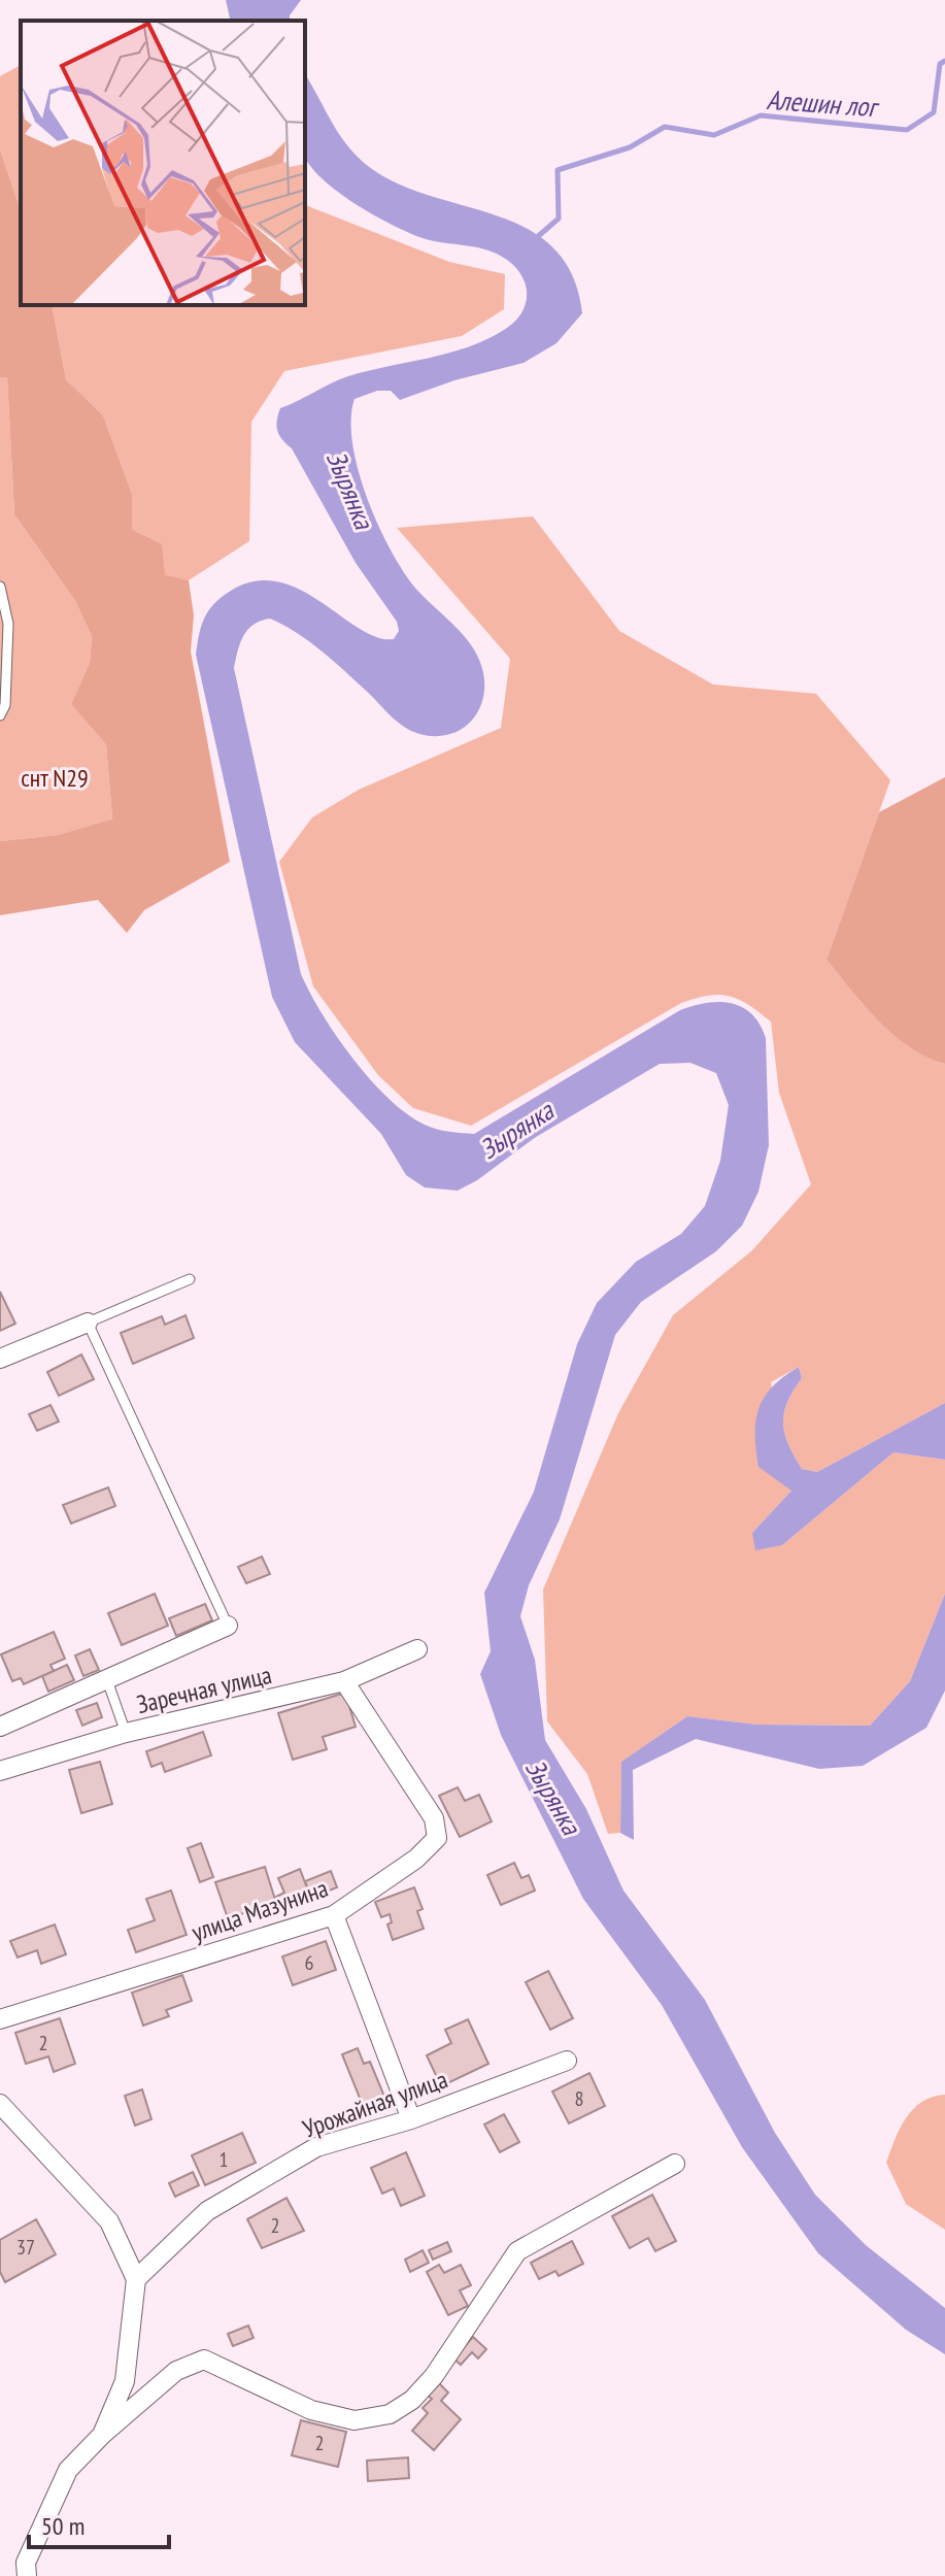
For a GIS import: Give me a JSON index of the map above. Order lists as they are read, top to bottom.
{
  "streets": {
    "street": ["Заречная улица", "улица Мазунина", "Урожайная улица"]
  },
  "crossings": [
    ["Заречная улица", "улица Мазунина"]
  ],
  "water": ["Алешин лог", "Зырянка"],
  "parks": ["снт N29"],
  "house_numbers": [
    "6",
    "2",
    "8",
    "1",
    "2",
    "37",
    "2"
  ],
  "scale_bar": "50 m"
}
